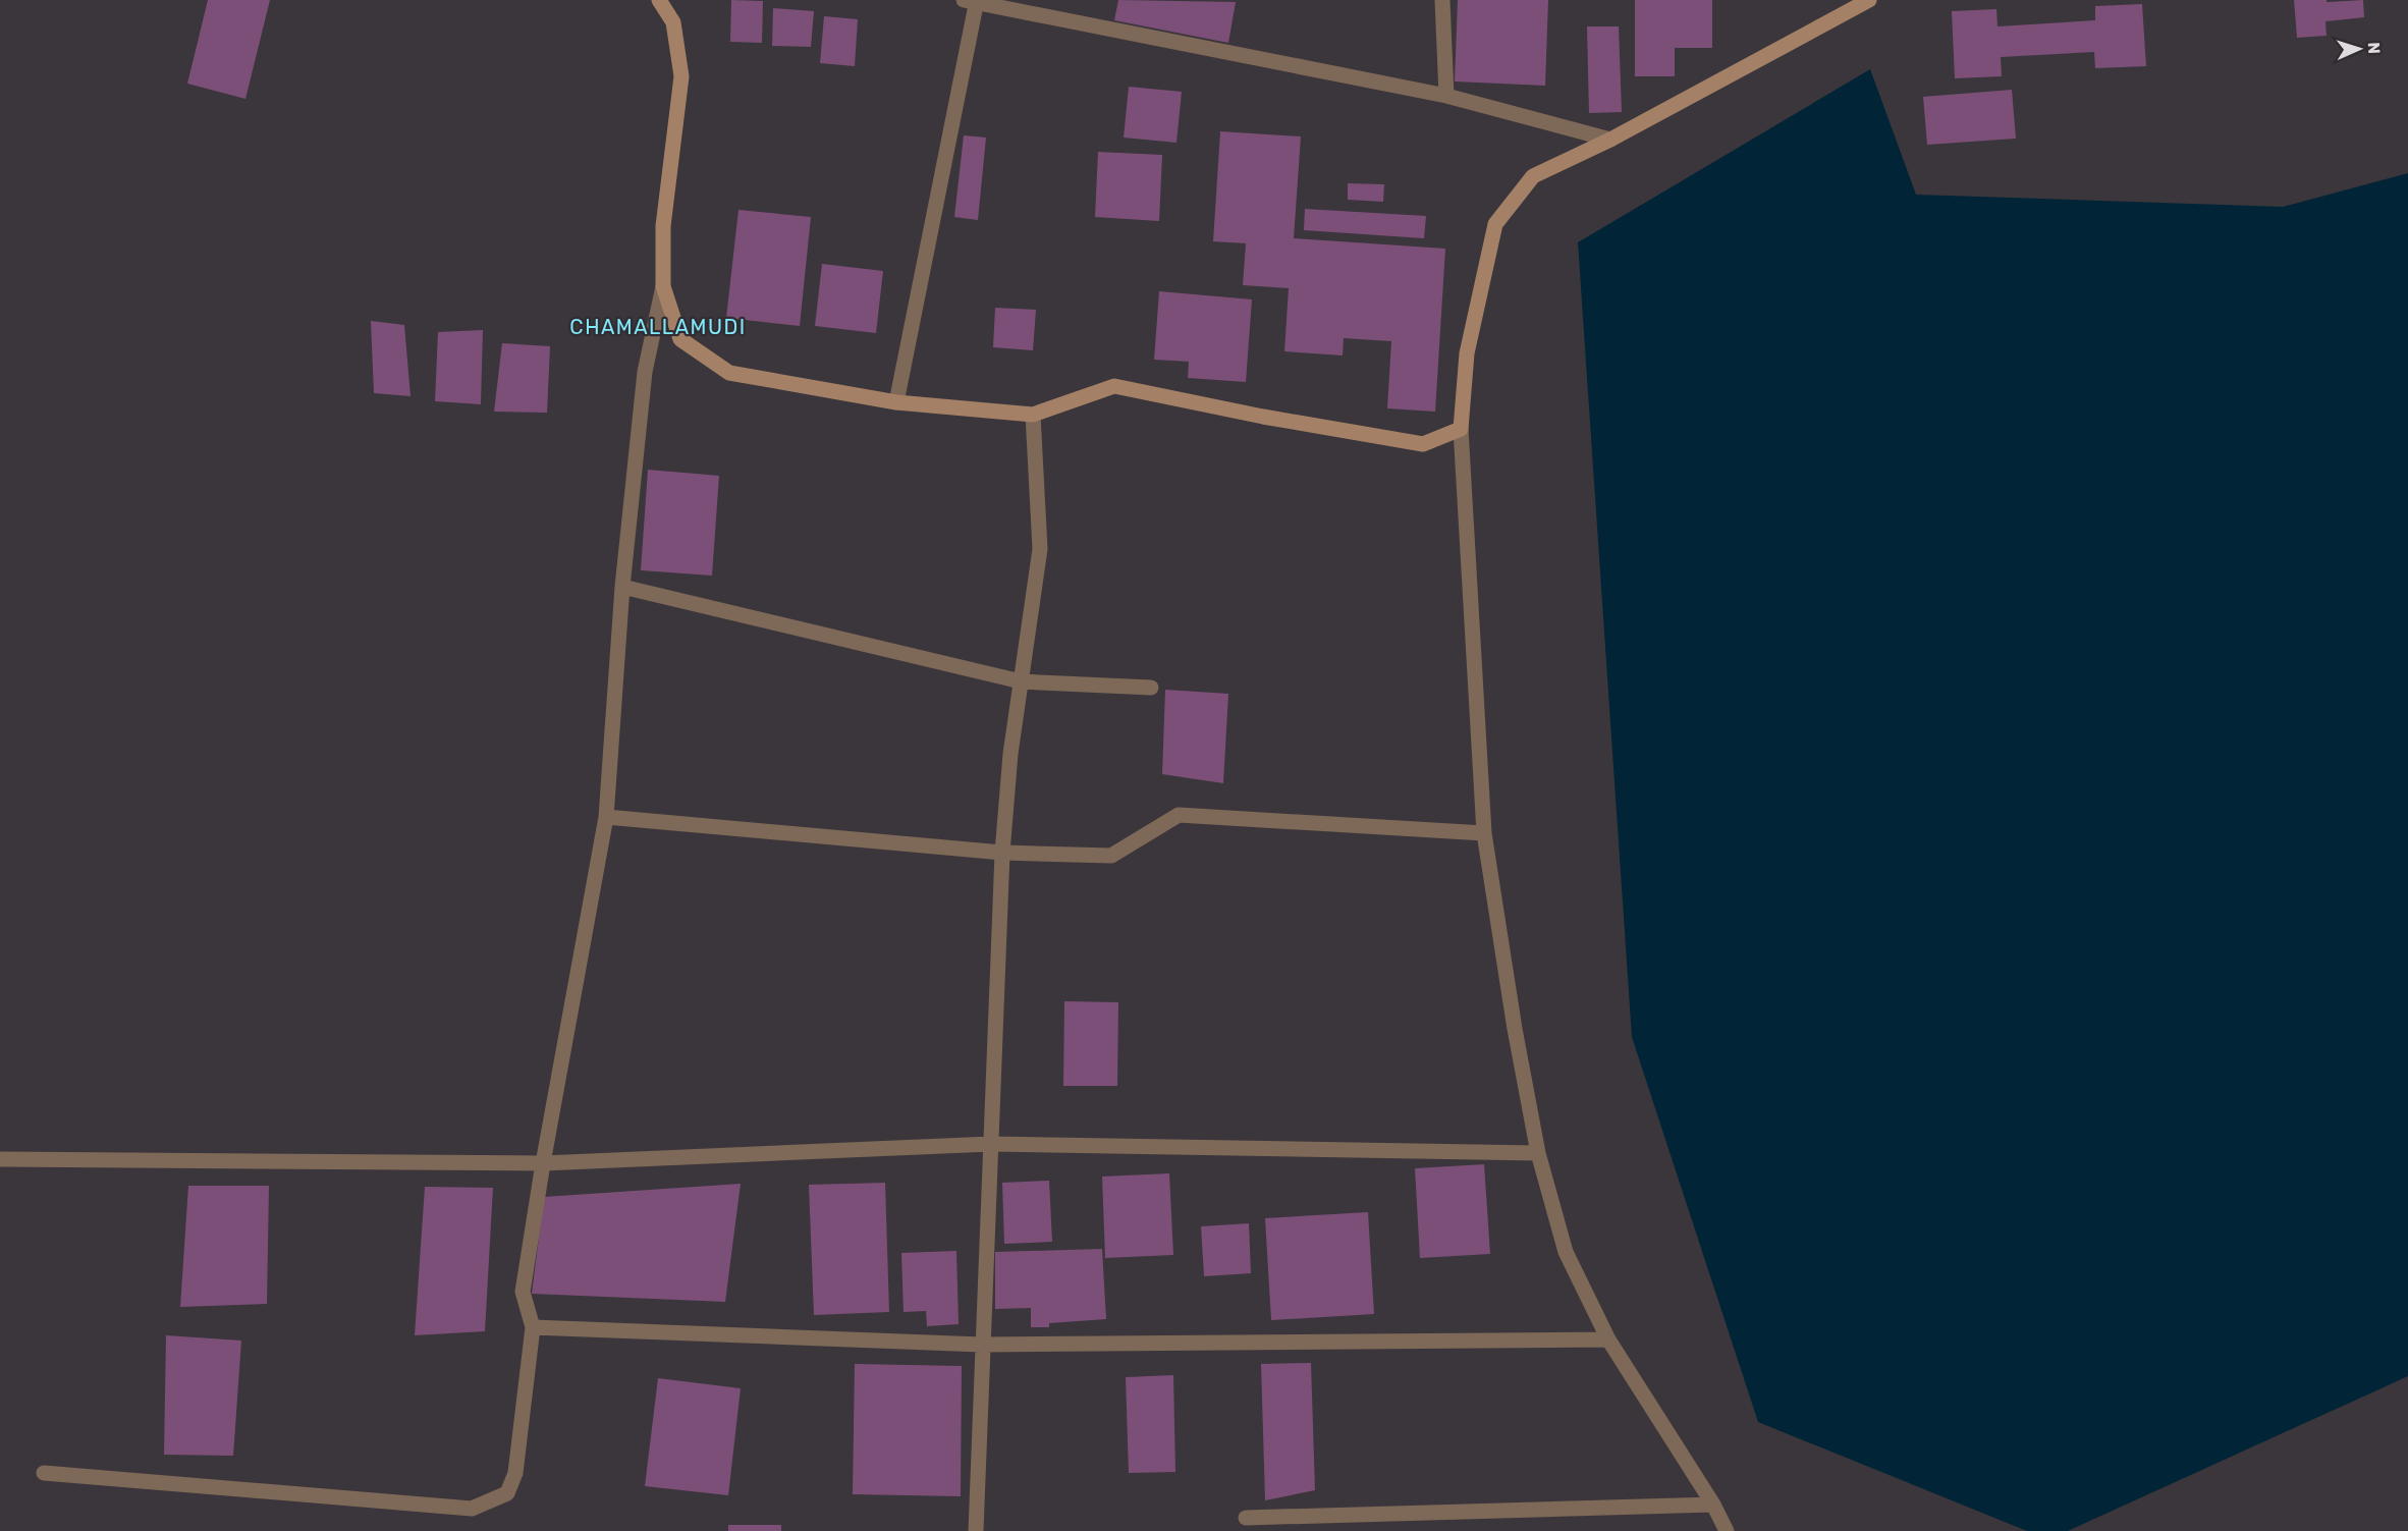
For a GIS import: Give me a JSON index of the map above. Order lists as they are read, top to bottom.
{
  "districts": ["CHAMALLAMUDI"],
  "north": "right"
}
